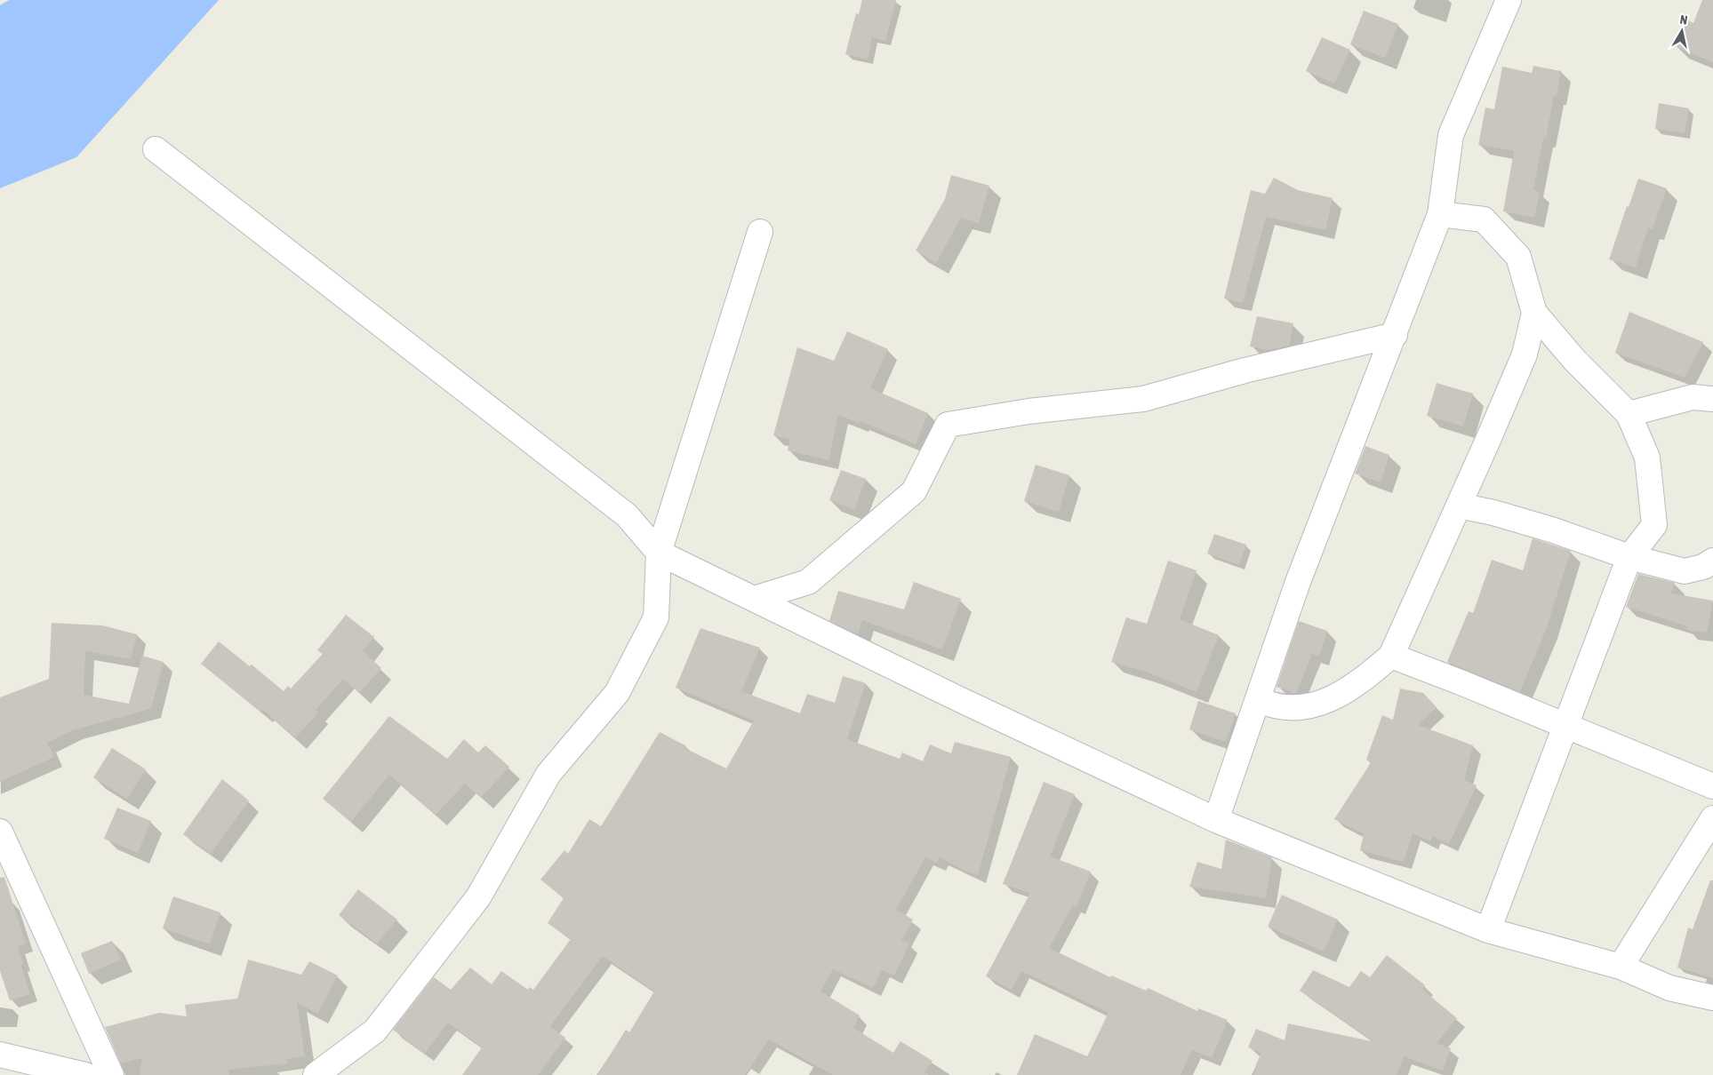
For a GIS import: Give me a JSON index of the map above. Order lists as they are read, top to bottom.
{
  "north": "top"
}
